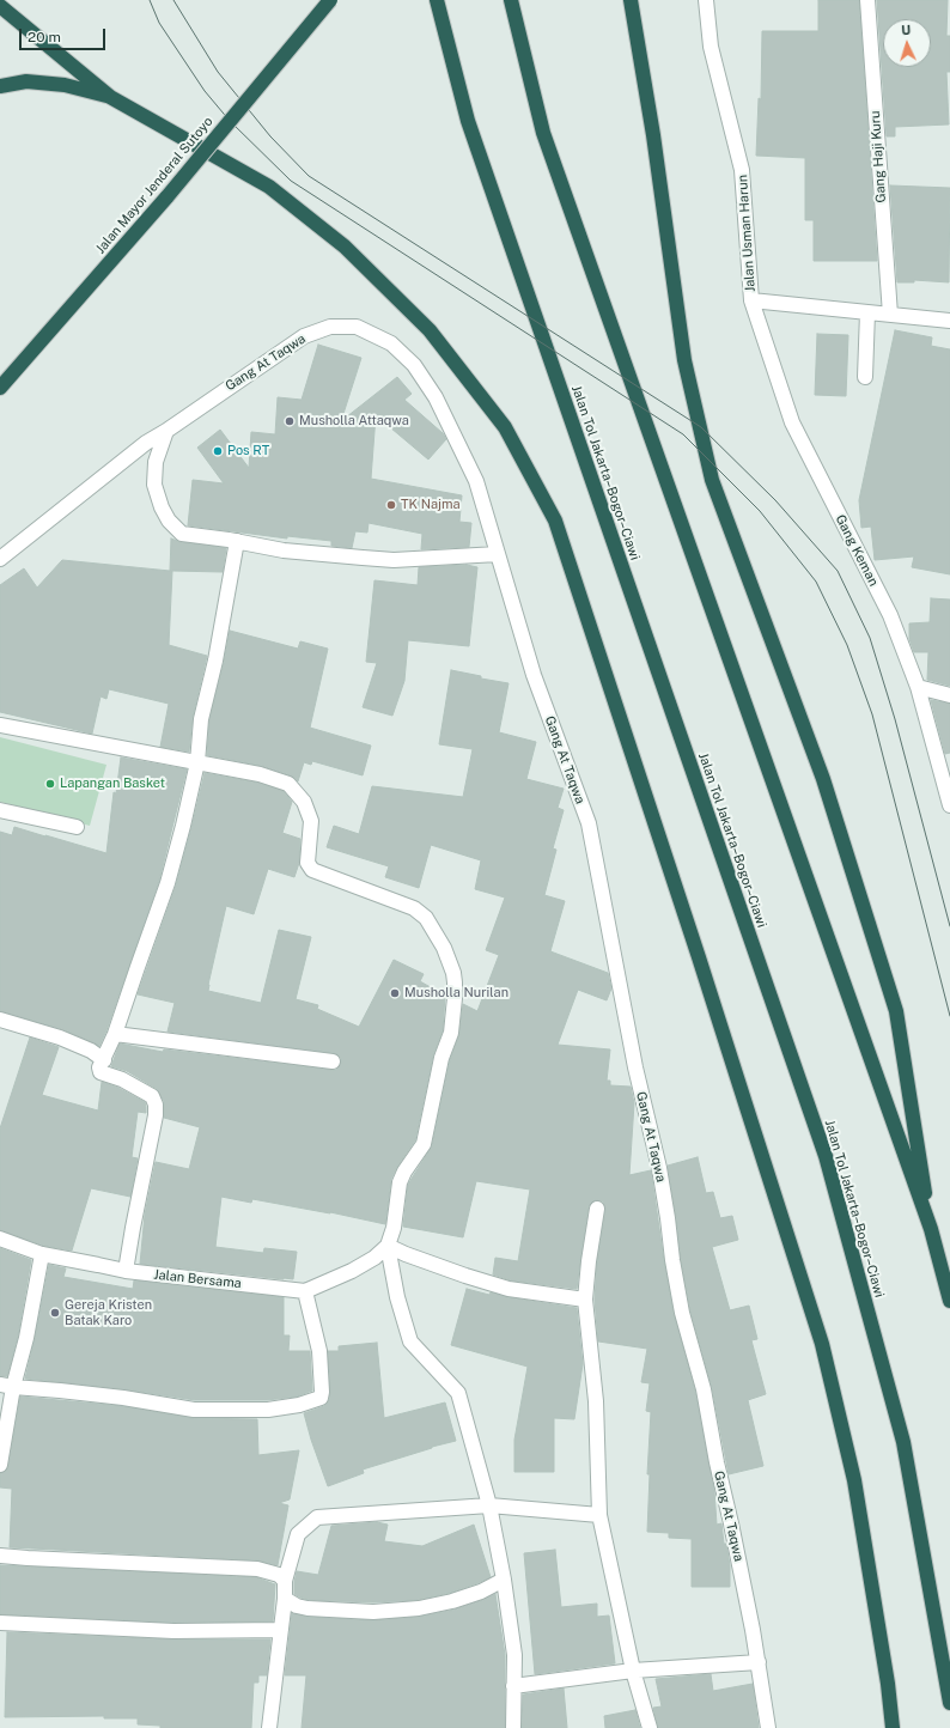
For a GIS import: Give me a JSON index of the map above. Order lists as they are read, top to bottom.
{
  "streets": {
    "highway": ["Jalan Mayor Jenderal Sutoyo", "Jalan Tol Jakarta–Bogor–Ciawi"],
    "street": [
      "Gang Haji Kuru",
      "Jalan Usman Harun",
      "Gang At Taqwa",
      "Gang Keman",
      "Jalan Bersama"
    ]
  },
  "crossings": [
    ["Gang Haji Kuru", "Jalan Usman Harun"],
    ["Jalan Usman Harun", "Gang Keman"]
  ],
  "places": [
    "Musholla Attaqwa",
    "Pos RT",
    "TK Najma",
    "Lapangan Basket",
    "Musholla Nurilan",
    "Gereja Kristen Batak Karo"
  ],
  "scale_bar": "20 m",
  "north": "top"
}
